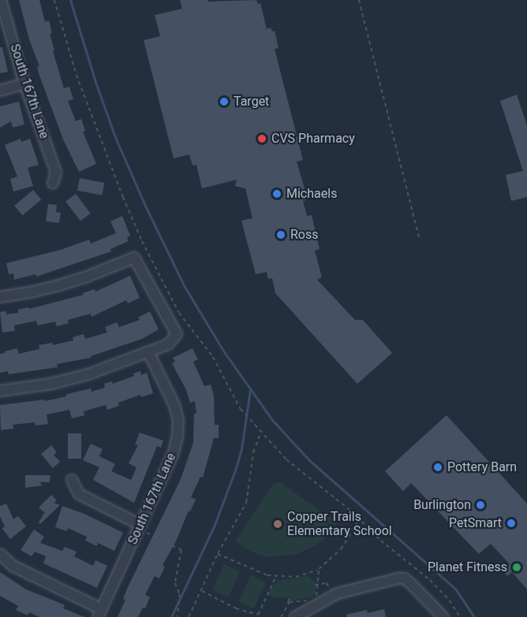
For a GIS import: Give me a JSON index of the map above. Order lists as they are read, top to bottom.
{
  "streets": {
    "street": ["South 167th Lane"]
  },
  "places": [
    "Target",
    "CVS Pharmacy",
    "Michaels",
    "Ross",
    "Pottery Barn",
    "Burlington",
    "PetSmart",
    "Copper Trails Elementary School",
    "Planet Fitness"
  ]
}
